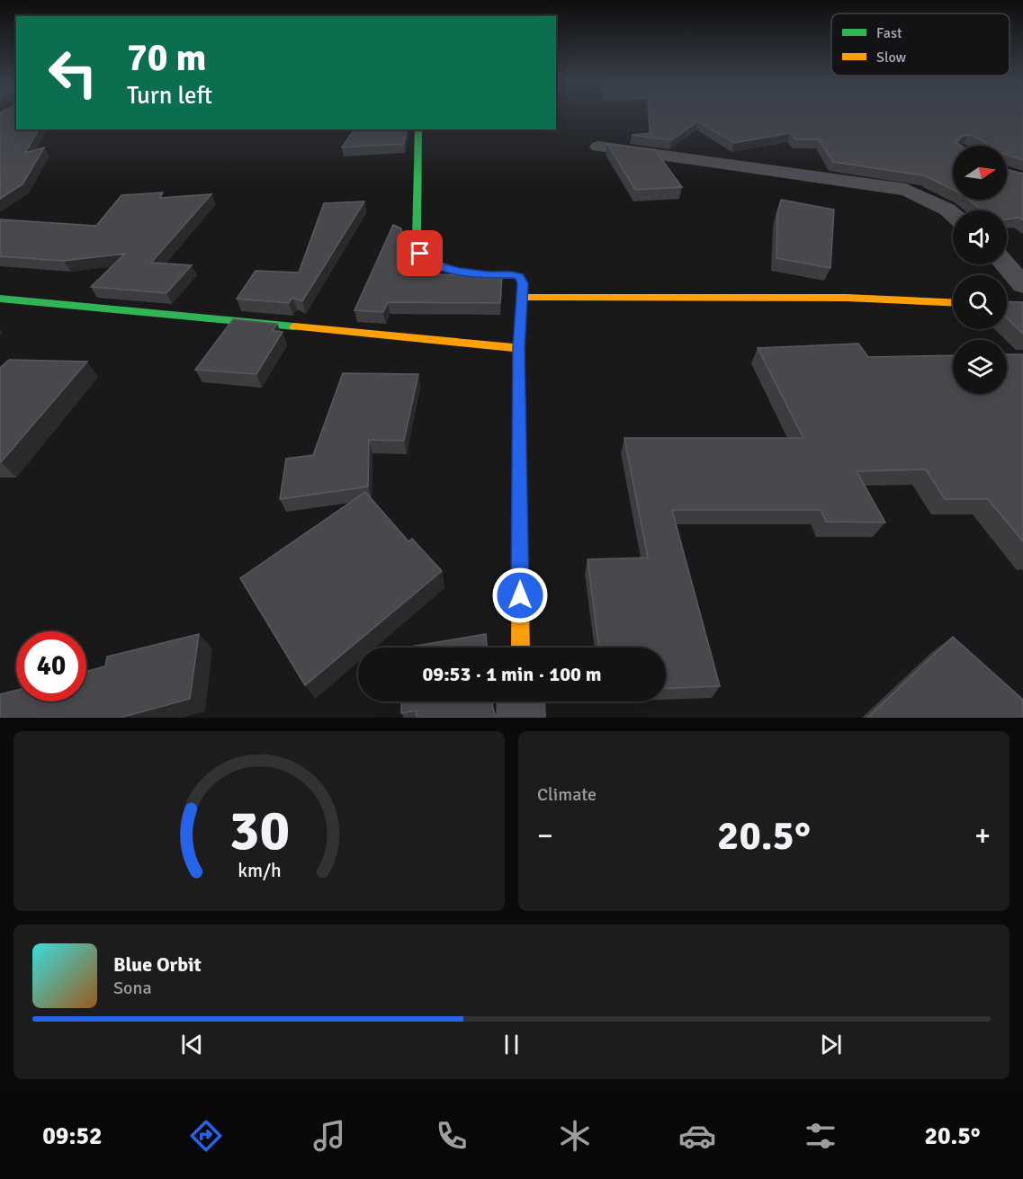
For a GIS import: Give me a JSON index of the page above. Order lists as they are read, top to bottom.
{
  "legend": ["Fast", "Slow"],
  "north": "right",
  "page": {
    "turn": ["70 m", "Turn left"],
    "limit": "40",
    "trip": "09:53 · 1 min · 100 m",
    "tile": "Climate",
    "heat": ["−", "20.5°", "+"],
    "song": ["Blue Orbit", "Sona"],
    "tabs": ["09:52", "20.5°"],
    "gauge": ["30", "km/h"]
  }
}
